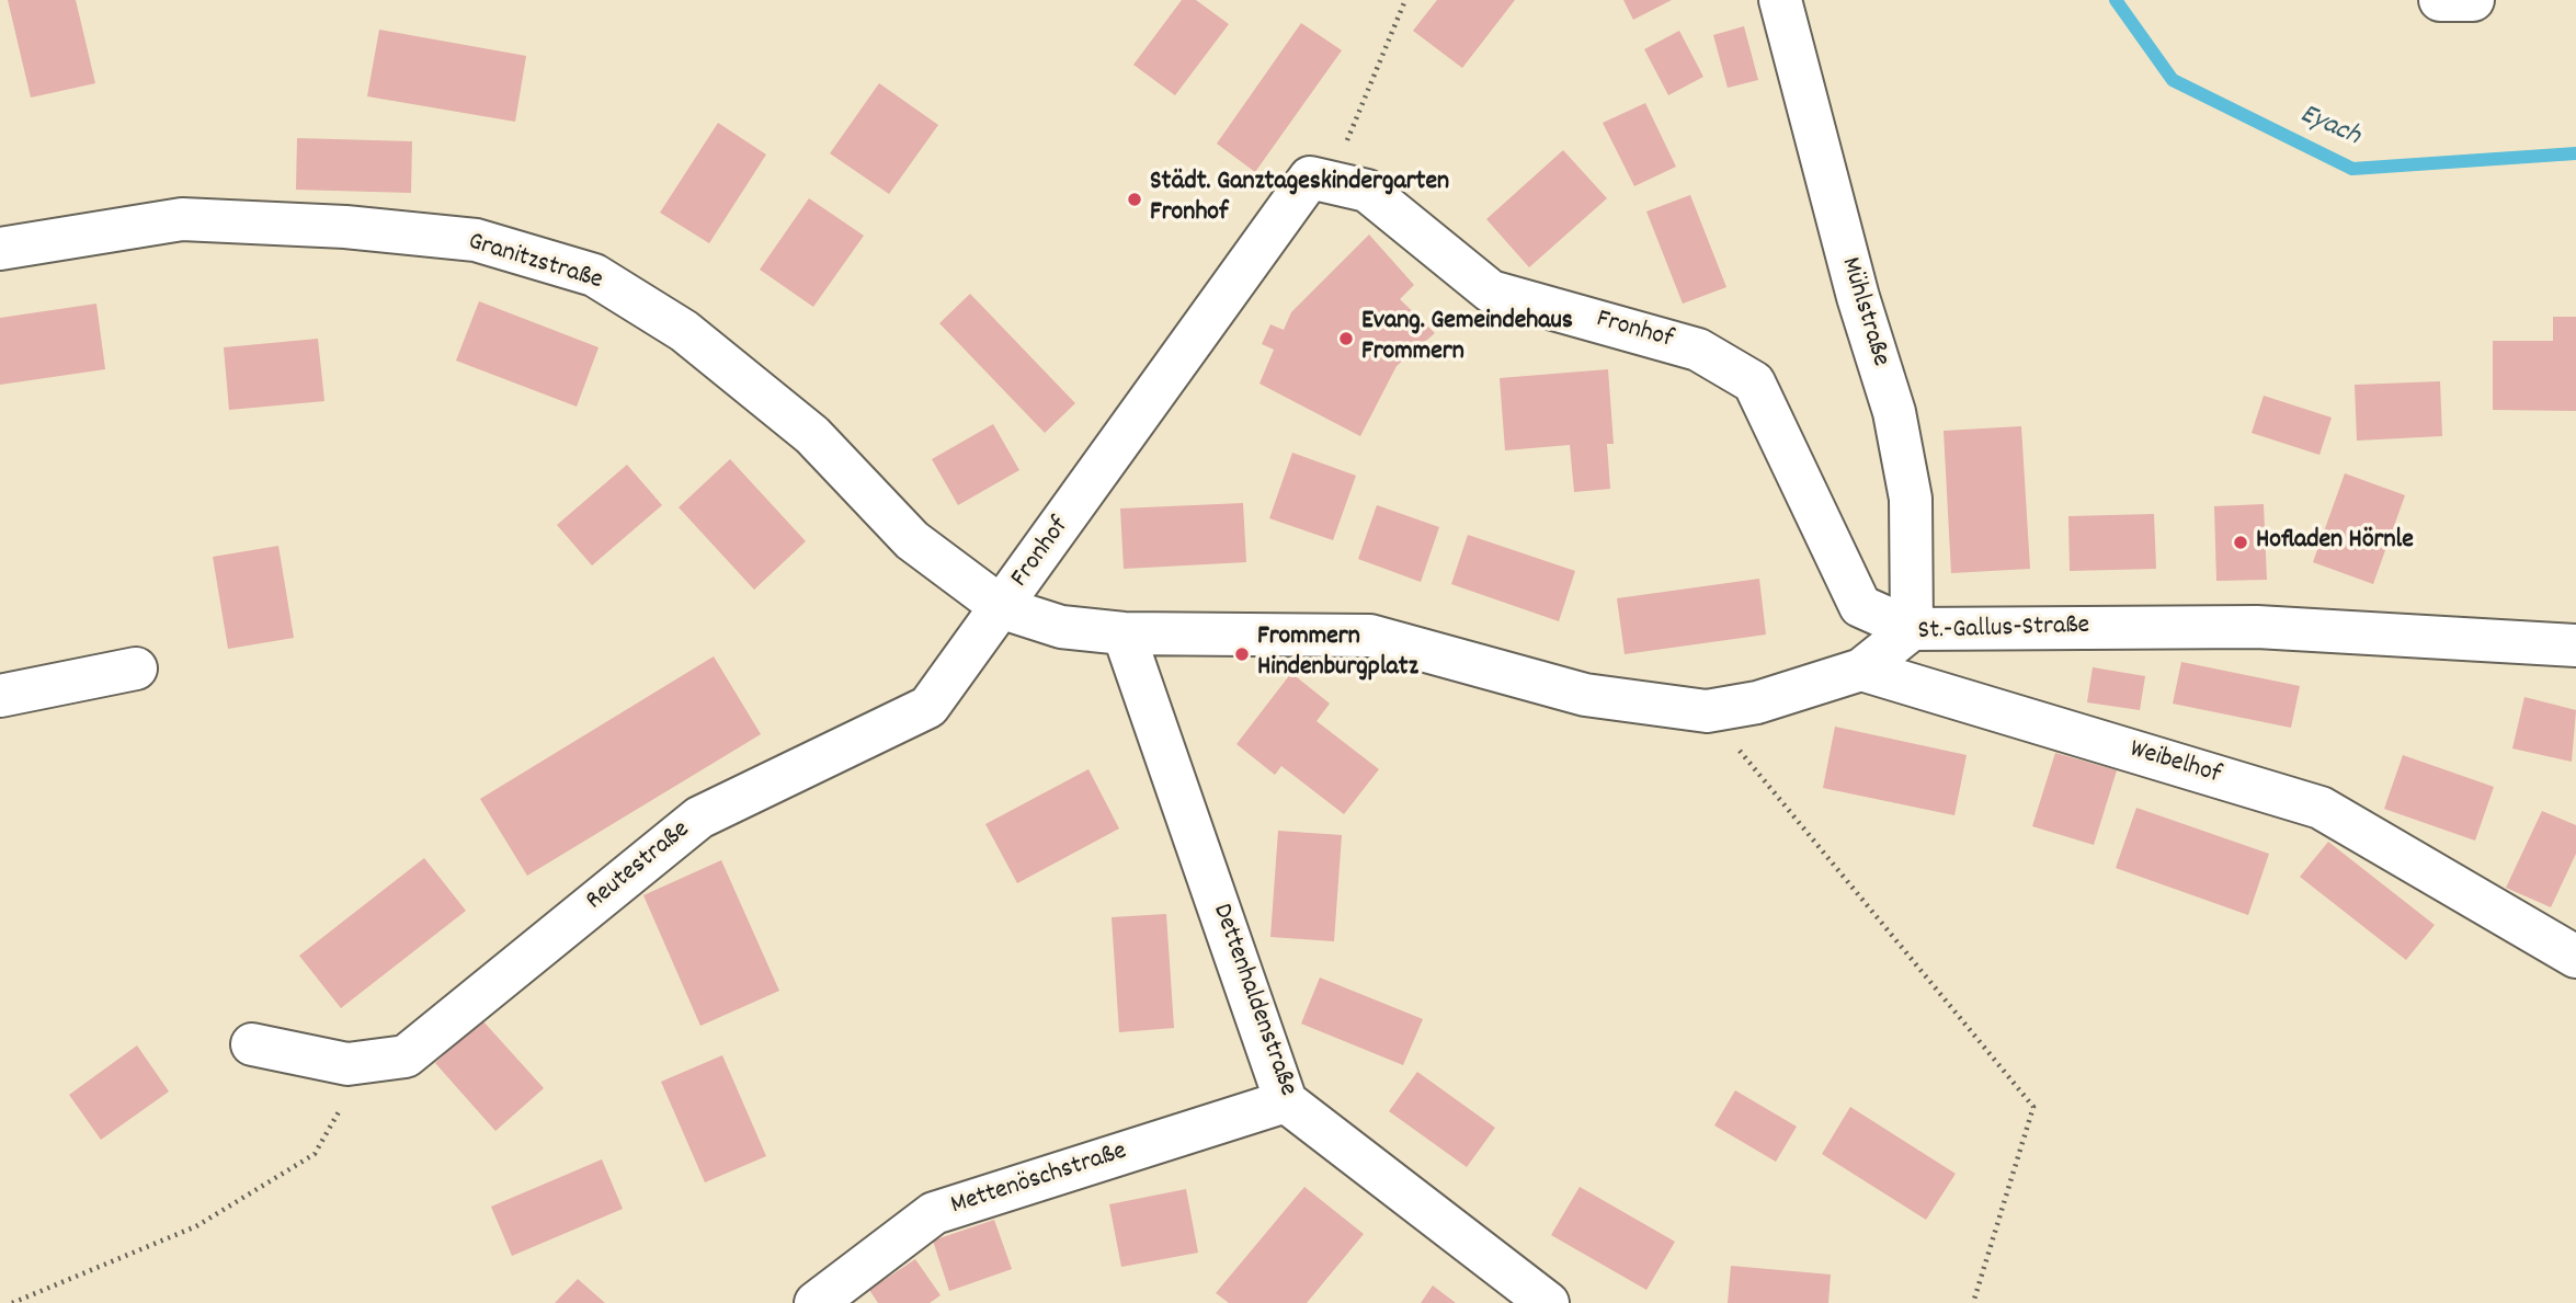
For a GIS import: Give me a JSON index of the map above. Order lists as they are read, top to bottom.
{
  "streets": {
    "street": [
      "Granitzstraße",
      "Mühlstraße",
      "Fronhof",
      "St.-Gallus-Straße",
      "Weibelhof",
      "Reutestraße",
      "Dettenhaldenstraße",
      "Mettenöschstraße"
    ]
  },
  "crossings": [
    ["Granitzstraße", "Fronhof"],
    ["Granitzstraße", "St.-Gallus-Straße"],
    ["Granitzstraße", "Reutestraße"],
    ["Mühlstraße", "Fronhof"],
    ["Mühlstraße", "St.-Gallus-Straße"],
    ["Fronhof", "St.-Gallus-Straße"],
    ["Fronhof", "Reutestraße"],
    ["St.-Gallus-Straße", "Weibelhof"],
    ["St.-Gallus-Straße", "Reutestraße"],
    ["St.-Gallus-Straße", "Dettenhaldenstraße"],
    ["Dettenhaldenstraße", "Mettenöschstraße"]
  ],
  "water": ["Eyach"],
  "places": [
    "Städt. Ganztageskindergarten Fronhof",
    "Evang. Gemeindehaus Frommern",
    "Hofladen Hörnle",
    "Frommern Hindenburgplatz"
  ]
}
